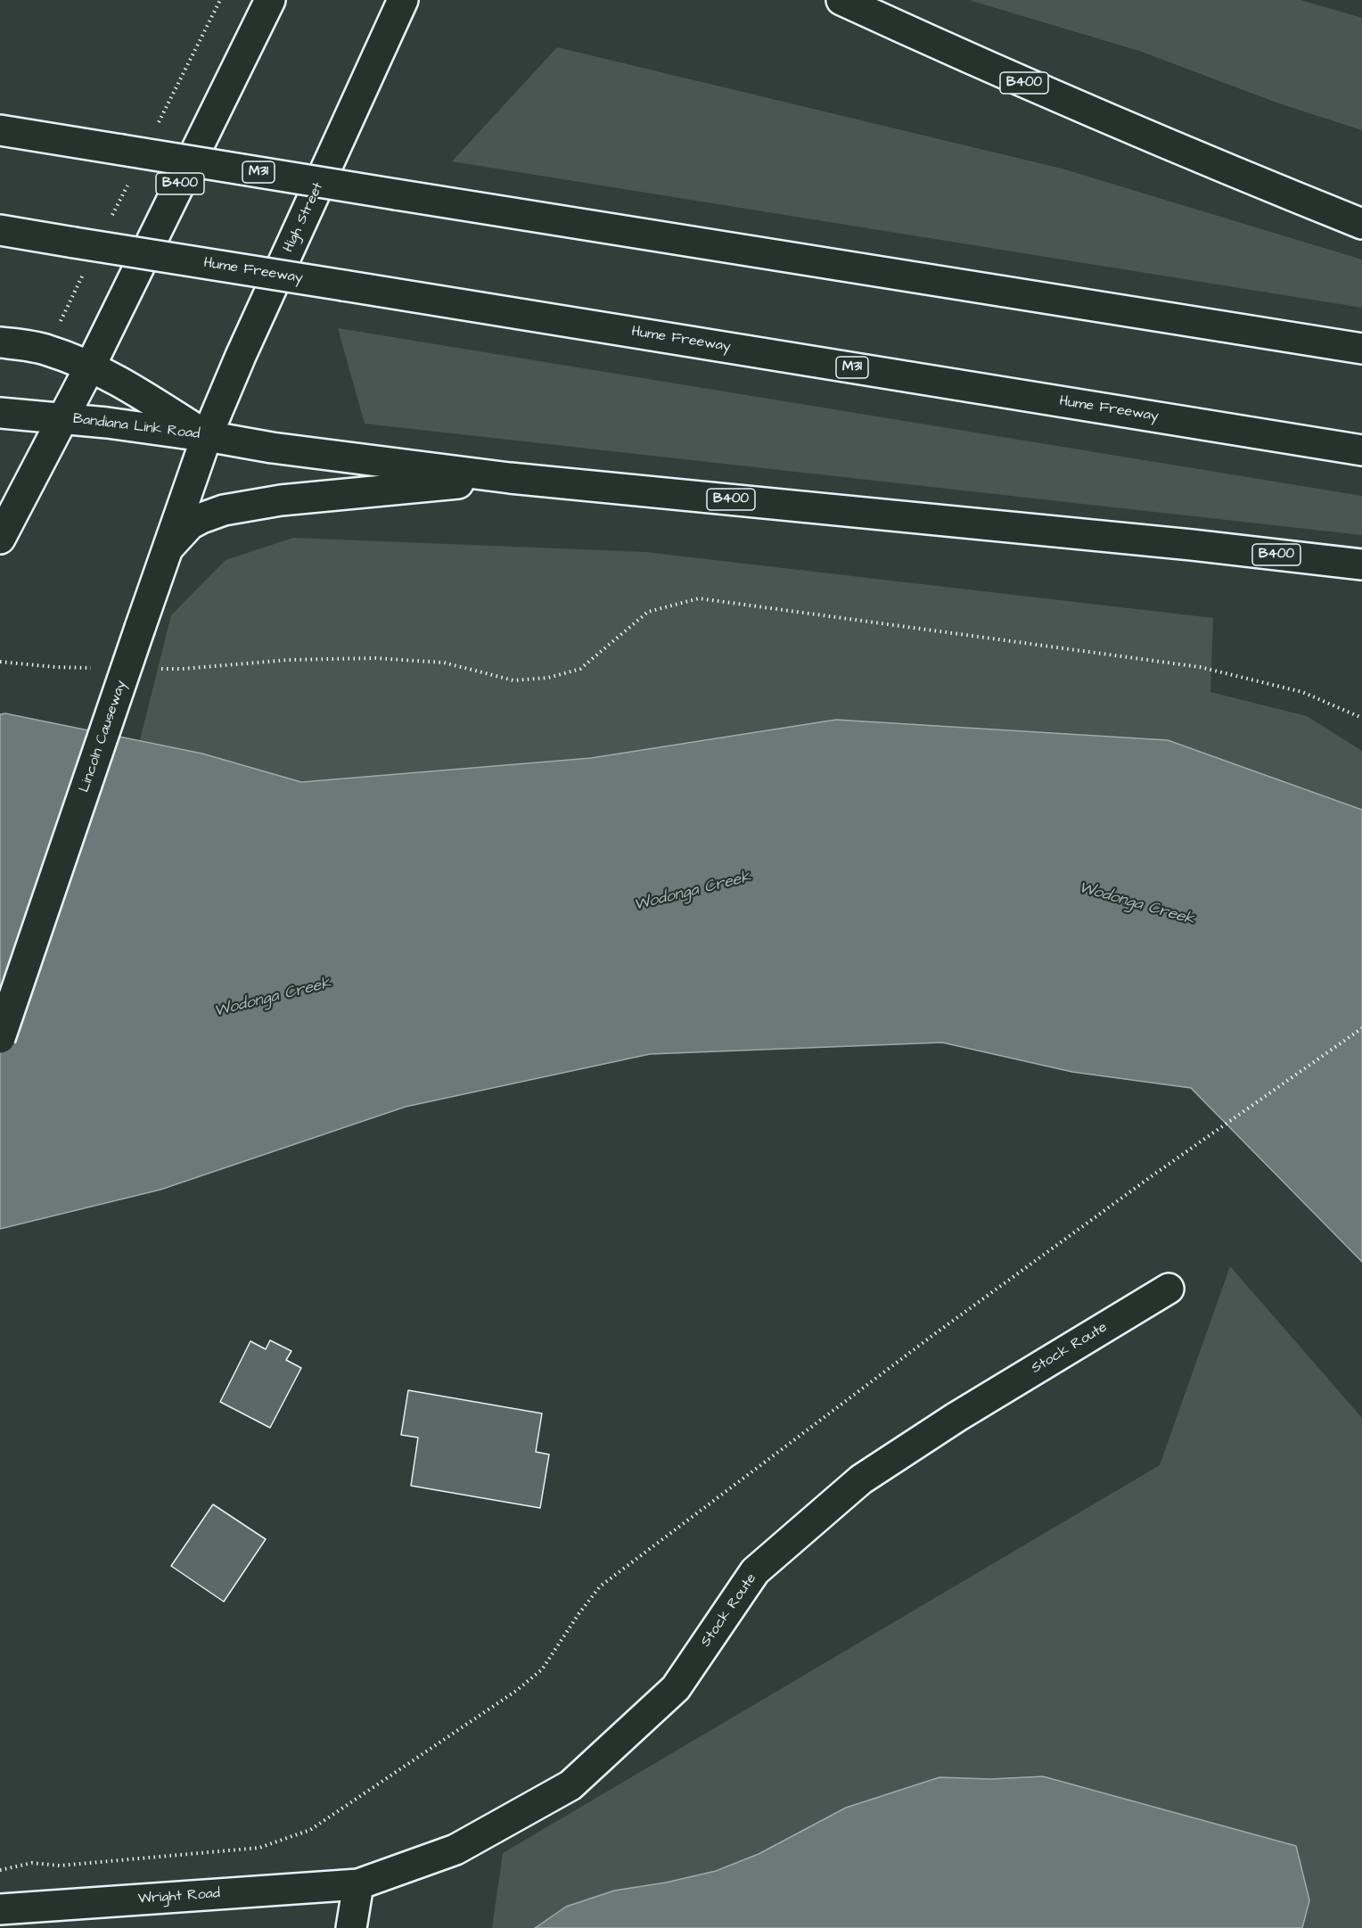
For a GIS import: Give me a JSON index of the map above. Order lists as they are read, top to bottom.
{
  "streets": {
    "main road": [
      "B400",
      "M31",
      "High Street",
      "Hume Freeway",
      "Bandiana Link Road",
      "Lincoln Causeway",
      "Stock Route",
      "Wright Road"
    ]
  },
  "crossings": [
    ["B400", "High Street"],
    ["B400", "Bandiana Link Road"],
    ["B400", "Lincoln Causeway"],
    ["High Street", "Bandiana Link Road"],
    ["High Street", "Lincoln Causeway"],
    ["Bandiana Link Road", "Lincoln Causeway"],
    ["Stock Route", "Wright Road"]
  ],
  "water": ["Wodonga Creek"]
}
